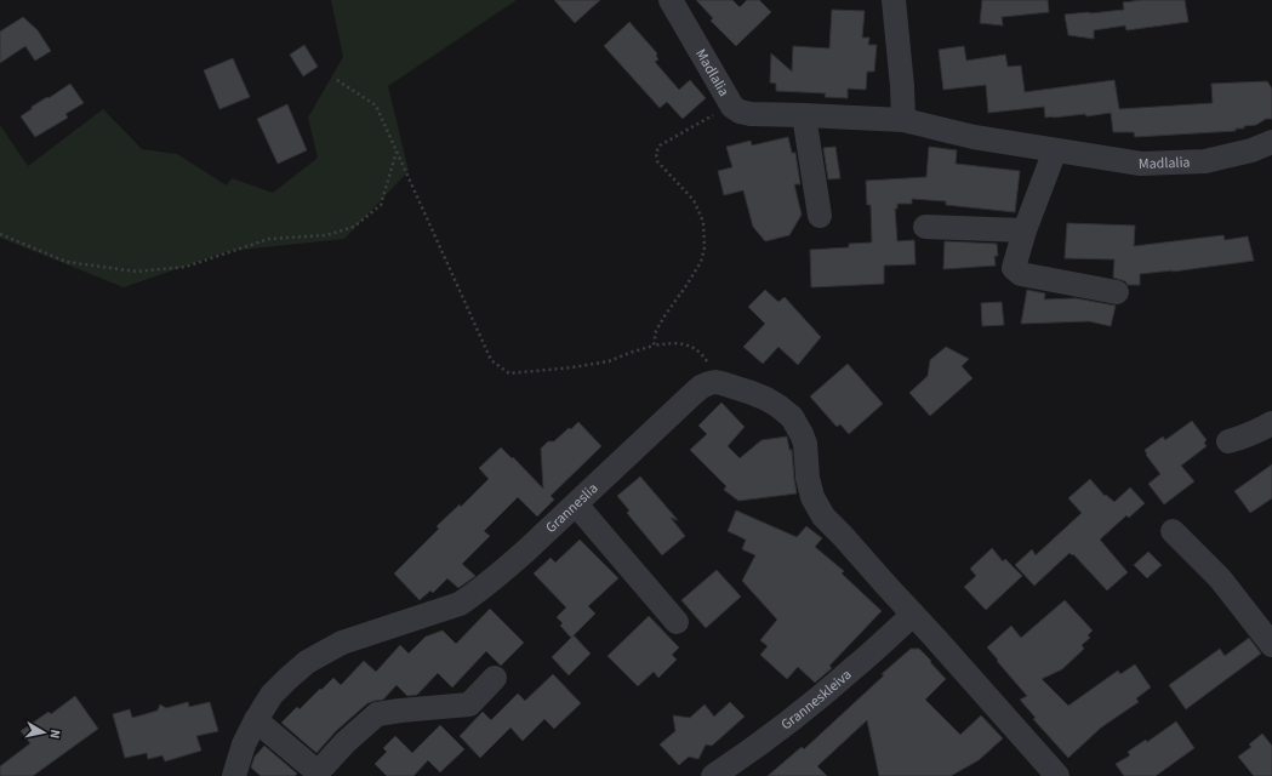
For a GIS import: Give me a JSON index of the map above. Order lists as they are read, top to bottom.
{
  "streets": {
    "street": ["Madlalia", "Granneslia", "Granneskleiva"]
  },
  "north": "right"
}
